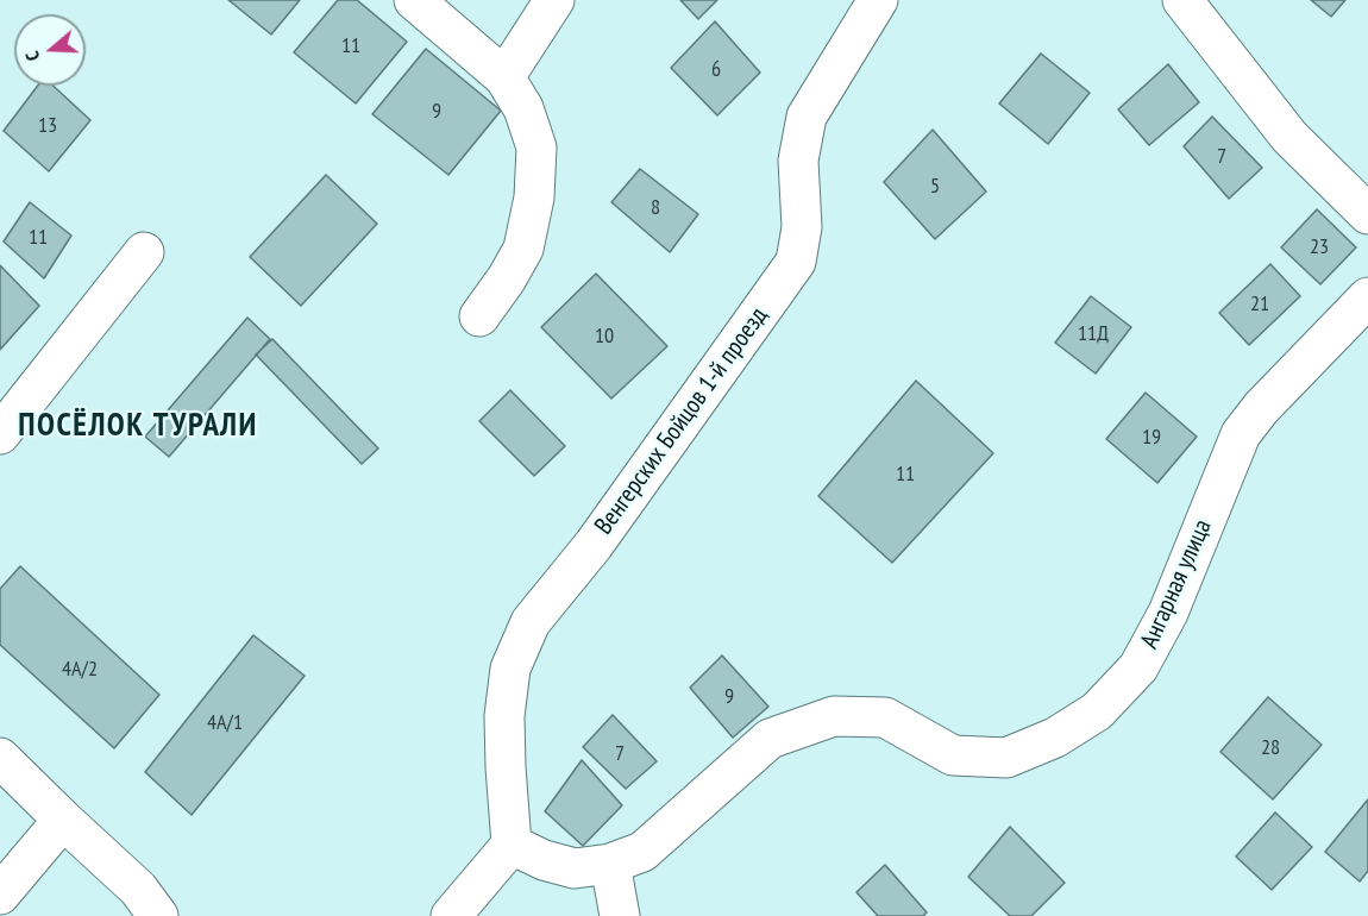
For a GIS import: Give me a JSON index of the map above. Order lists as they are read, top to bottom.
{
  "streets": {
    "street": ["Венгерских Бойцов 1-й проезд", "Ангарная улица"]
  },
  "crossings": [
    ["Венгерских Бойцов 1-й проезд", "Ангарная улица"]
  ],
  "districts": ["ПОСЁЛОК ТУРАЛИ"],
  "house_numbers": [
    "11",
    "6",
    "9",
    "13",
    "7",
    "5",
    "8",
    "11",
    "23",
    "21",
    "11Д",
    "10",
    "19",
    "11",
    "4А/2",
    "9",
    "4А/1",
    "28",
    "7"
  ],
  "north": "left"
}
